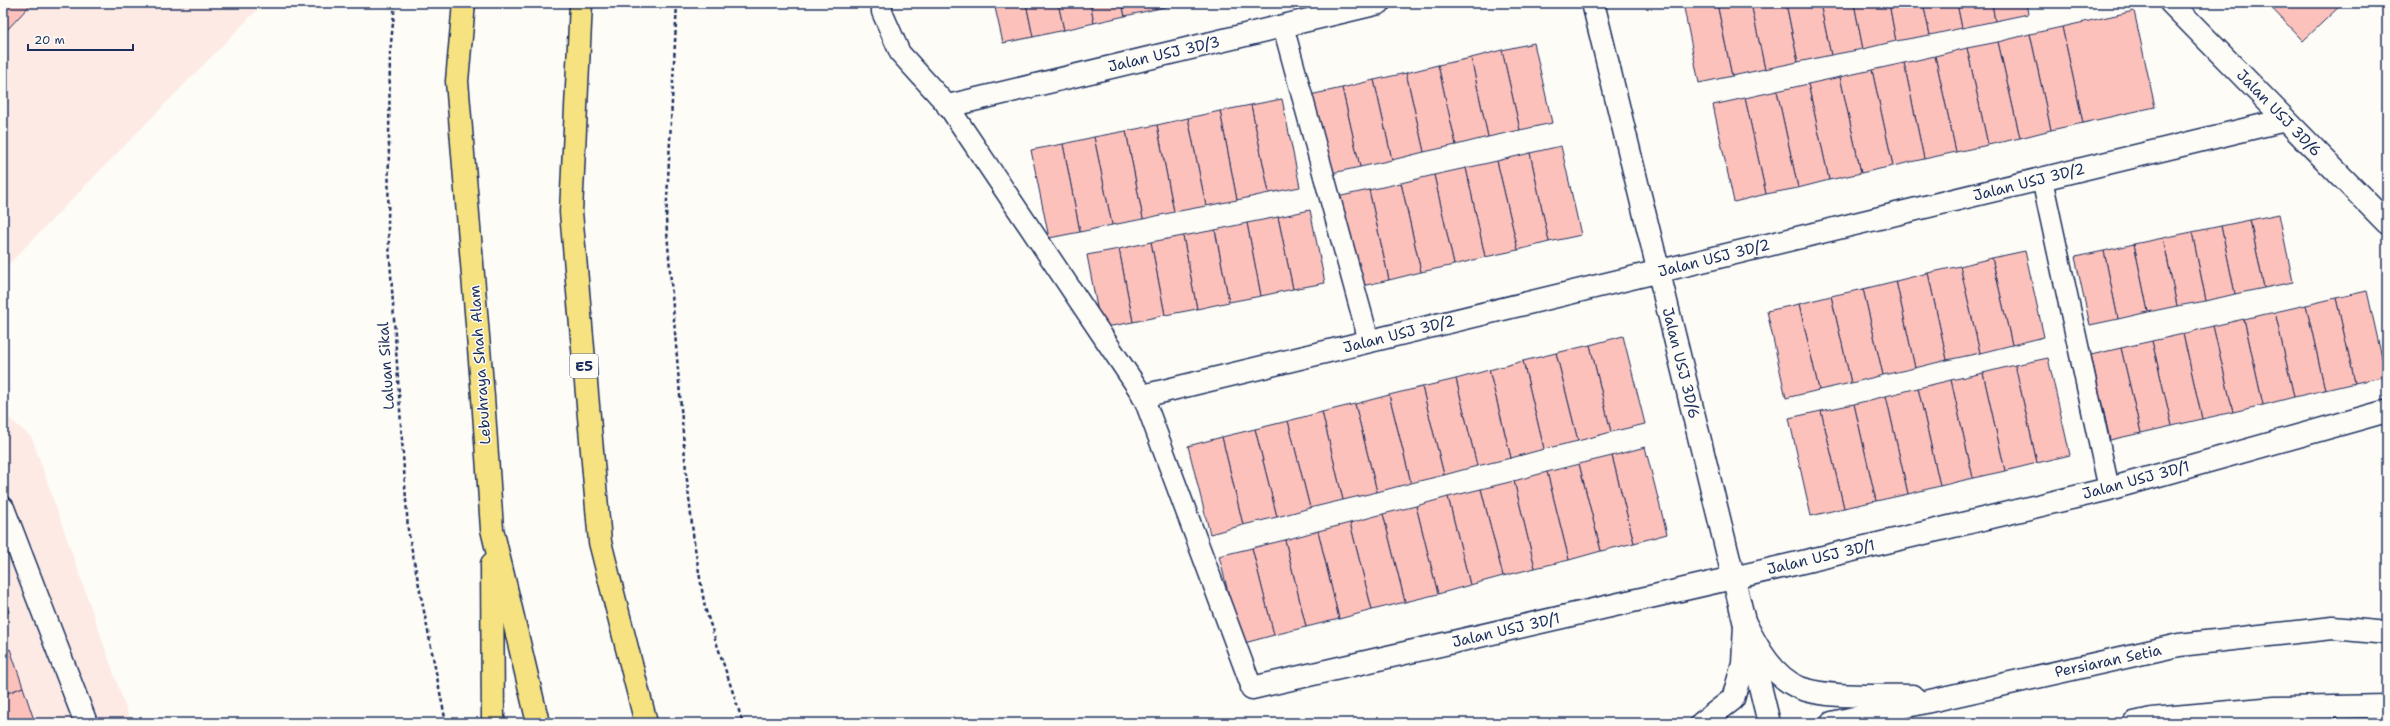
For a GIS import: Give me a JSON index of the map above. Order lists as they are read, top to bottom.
{
  "streets": {
    "highway": ["Lebuhraya Shah Alam", "E5"],
    "street": [
      "Jalan USJ 3D/3",
      "Jalan USJ 3D/6",
      "Jalan USJ 3D/2",
      "Jalan USJ 3D/1",
      "Persiaran Setia"
    ],
    "path": ["Laluan Sikal"]
  },
  "crossings": [
    ["Jalan USJ 3D/6", "Jalan USJ 3D/2"],
    ["Jalan USJ 3D/6", "Jalan USJ 3D/1"]
  ],
  "scale_bar": "20 m"
}
